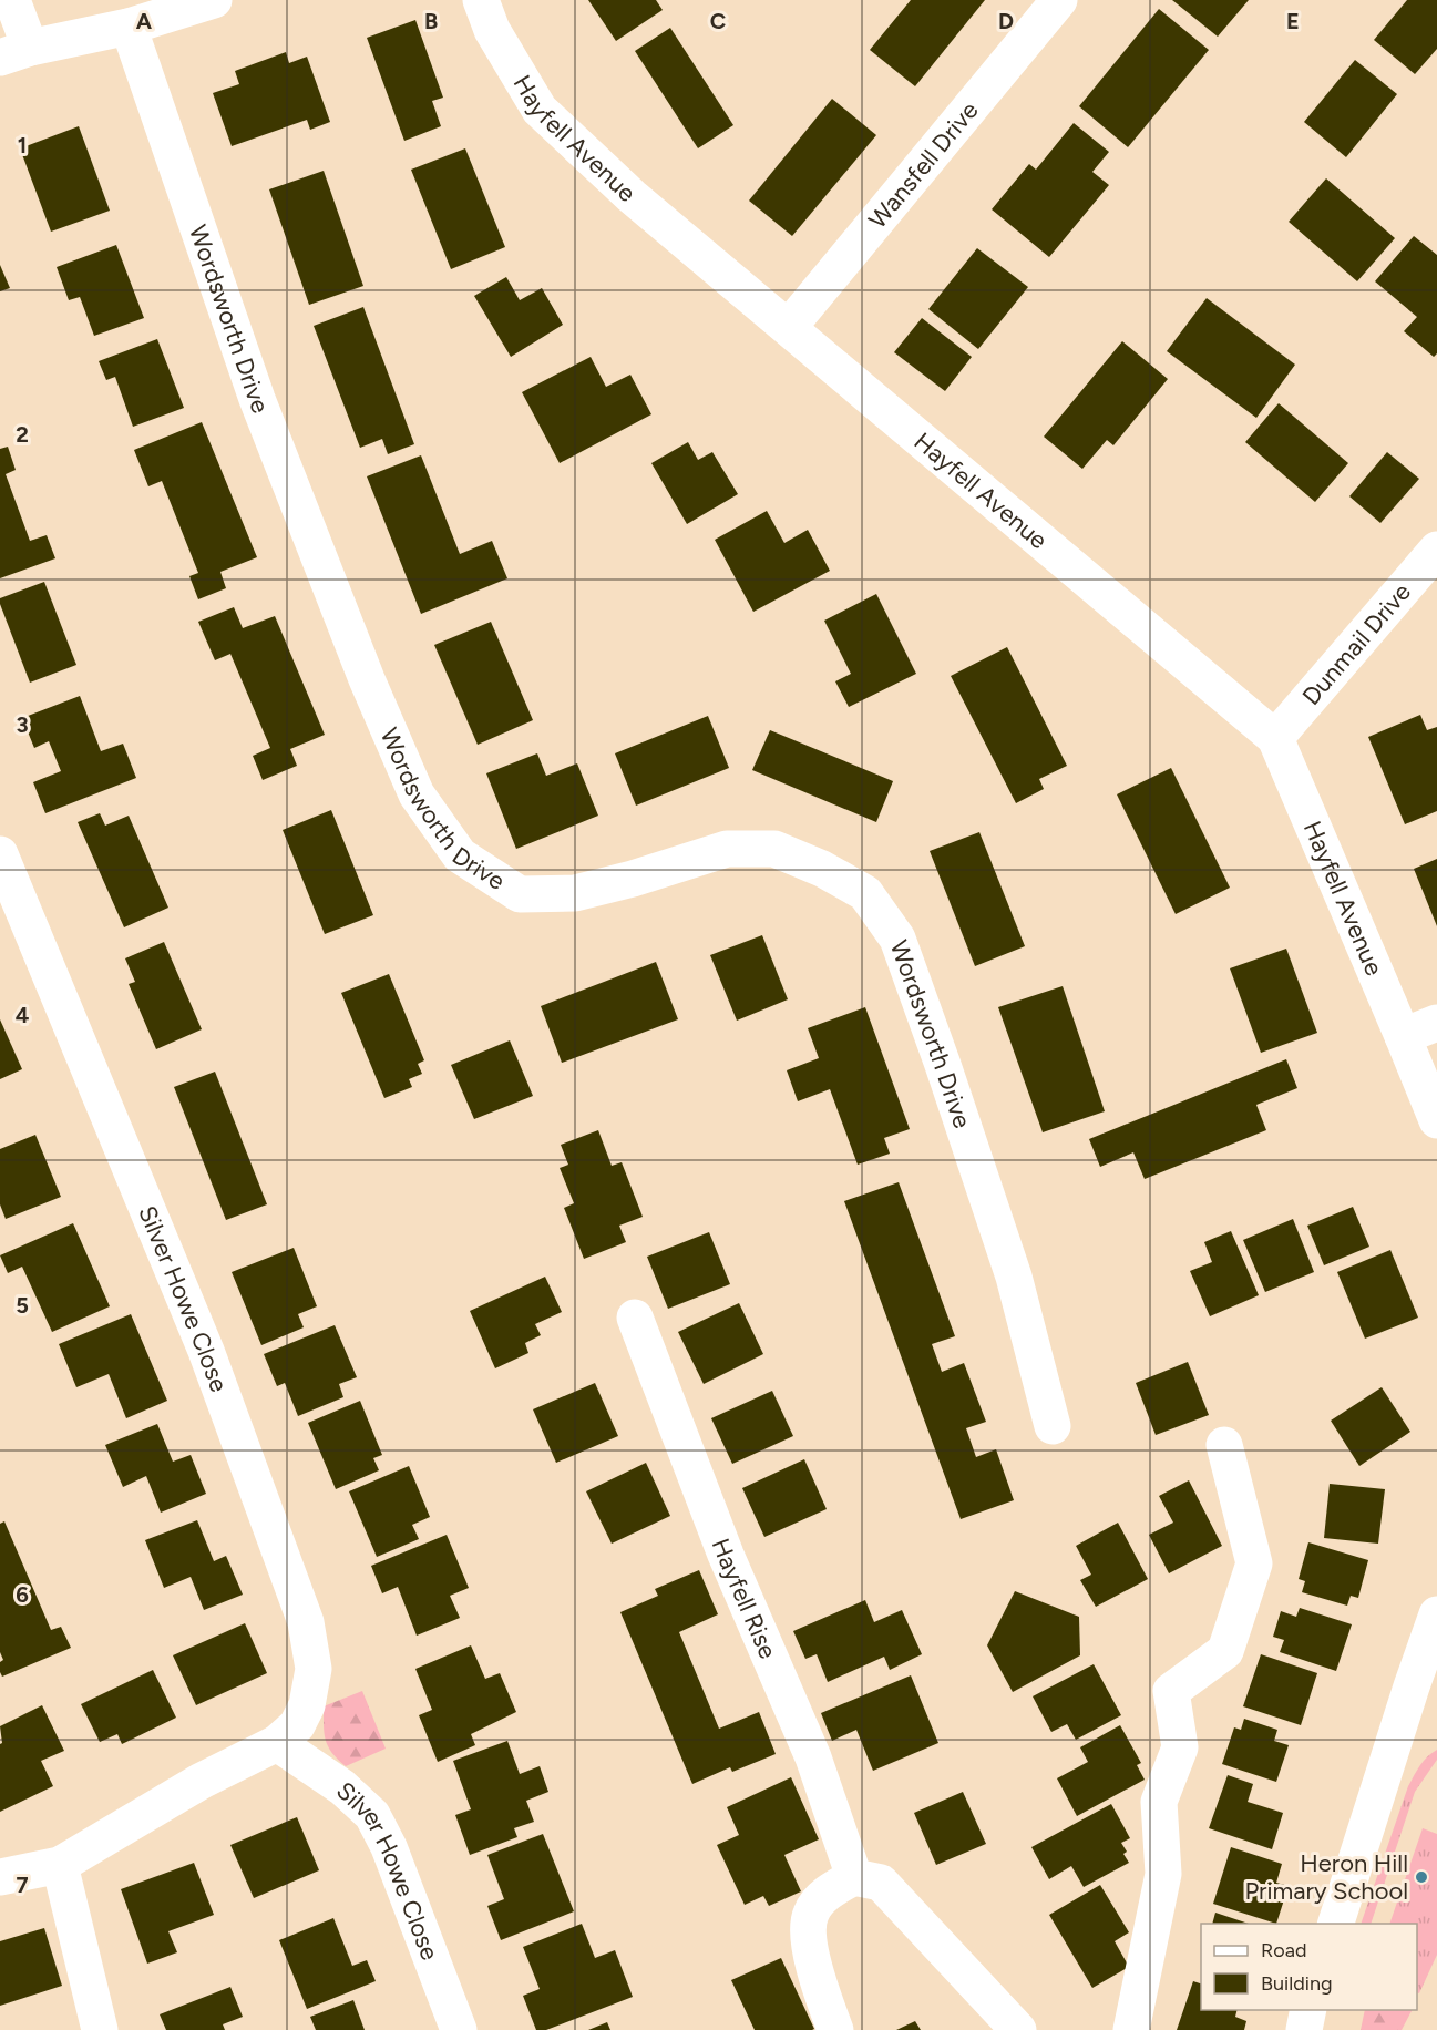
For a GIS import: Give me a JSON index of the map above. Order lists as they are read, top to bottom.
{
  "streets": {
    "street": [
      "Hayfell Avenue",
      "Wansfell Drive",
      "Wordsworth Drive",
      "Dunmail Drive",
      "Silver Howe Close",
      "Hayfell Rise"
    ]
  },
  "crossings": [
    ["Hayfell Avenue", "Wansfell Drive"],
    ["Hayfell Avenue", "Dunmail Drive"]
  ],
  "places": ["Heron Hill Primary School"],
  "legend": ["Road", "Building"],
  "grid": {
    "columns": [
      "A",
      "B",
      "C",
      "D",
      "E"
    ],
    "rows": [
      "1",
      "2",
      "3",
      "4",
      "5",
      "6",
      "7"
    ]
  }
}
